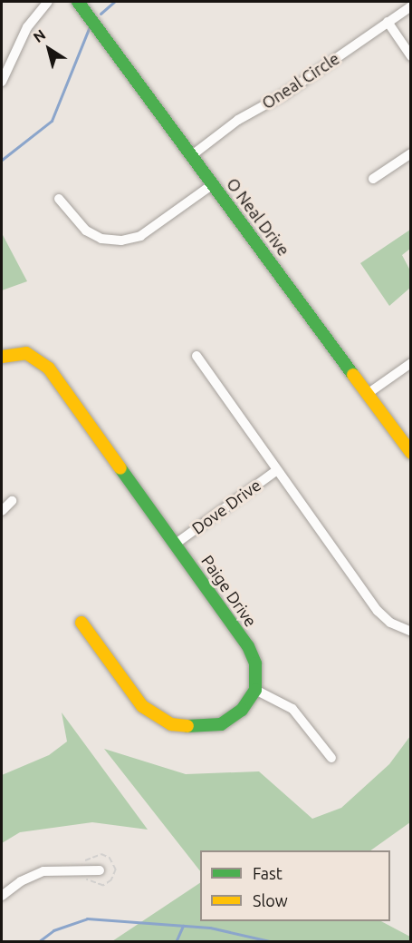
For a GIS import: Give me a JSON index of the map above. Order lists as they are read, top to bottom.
{
  "streets": {
    "street": [
      "Oneal Circle",
      "O Neal Drive",
      "Dove Drive",
      "Paige Drive"
    ]
  },
  "crossings": [
    ["Oneal Circle", "O Neal Drive"],
    ["Dove Drive", "Paige Drive"]
  ],
  "legend": ["Fast", "Slow"],
  "north": "top left"
}
